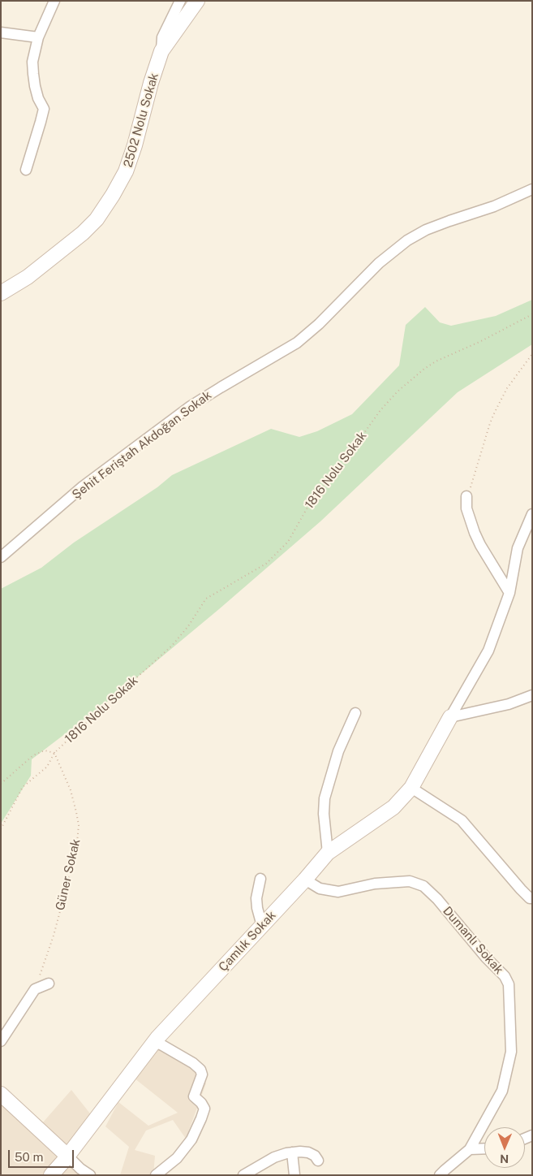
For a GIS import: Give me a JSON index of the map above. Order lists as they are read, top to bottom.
{
  "streets": {
    "street": [
      "2502 Nolu Sokak",
      "Şehit Feriştah Akdoğan Sokak",
      "Dumanlı Sokak",
      "Çamlık Sokak"
    ],
    "path": ["1816 Nolu Sokak", "Güner Sokak"]
  },
  "crossings": [
    ["1816 Nolu Sokak", "Güner Sokak"],
    ["Dumanlı Sokak", "Çamlık Sokak"]
  ],
  "scale_bar": "50 m",
  "north": "bottom"
}
